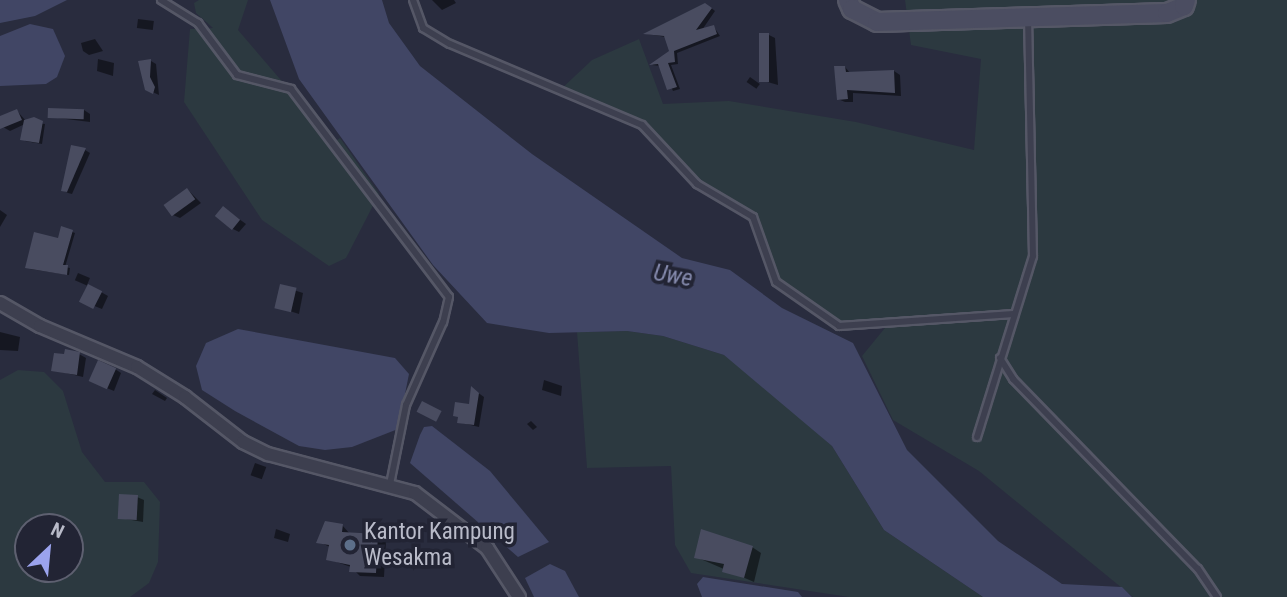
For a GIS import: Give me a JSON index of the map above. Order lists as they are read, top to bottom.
{
  "water": ["Uwe"],
  "places": ["Kantor Kampung Wesakma"],
  "north": "top right"
}
